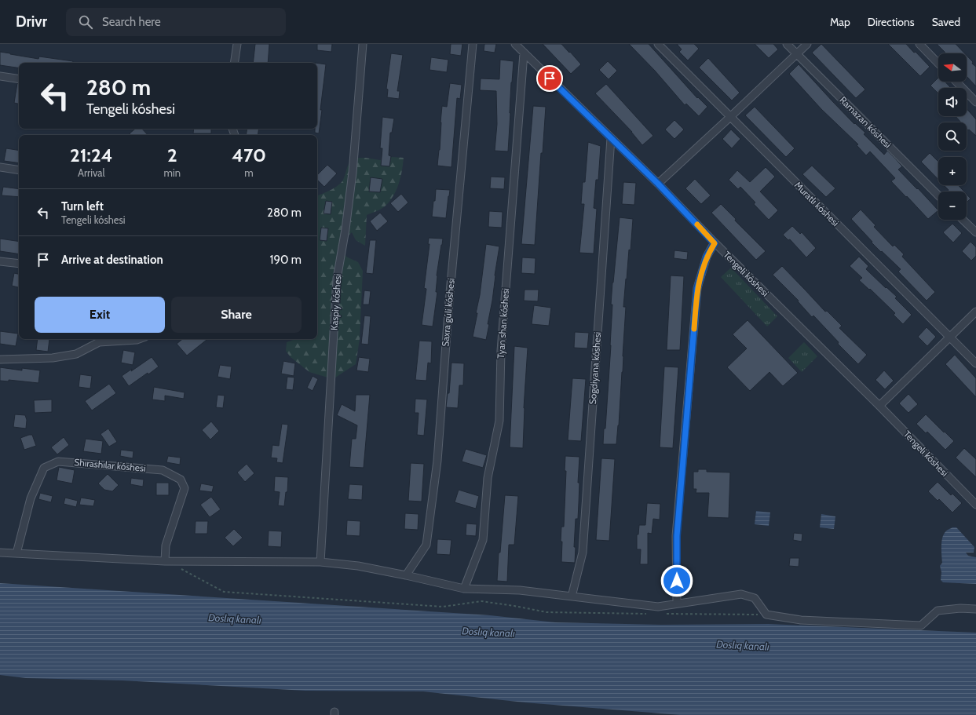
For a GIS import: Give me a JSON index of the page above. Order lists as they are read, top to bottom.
{
  "streets": {
    "street": [
      "Ramazan kóshesi",
      "Muratlı kóshesi",
      "Tengeli kóshesi",
      "Kaspiy kóshesi",
      "Saxra gúli kóshesi",
      "Tyan shan kóshesi",
      "Sogdiyana kóshesi",
      "Shırashılar kóshesi"
    ]
  },
  "crossings": [
    ["Tengeli kóshesi", "Tyan shan kóshesi"],
    ["Tengeli kóshesi", "Sogdiyana kóshesi"]
  ],
  "water": ["Doslıq kanalı"],
  "north": "left",
  "page": {
    "header": "Drivr",
    "search": "Search here",
    "nav": ["Map", "Directions", "Saved"],
    "map_buttons": ["+", "−"],
    "turn": ["280 m", "Tengeli kóshesi"],
    "eta": [
      "21:24",
      "Arrival",
      "2",
      "min",
      "470",
      "m"
    ],
    "list": [
      {
        "name": "Turn left",
        "note": "Tengeli kóshesi",
        "value": "280 m"
      },
      {
        "name": "Arrive at destination",
        "value": "190 m"
      }
    ],
    "buttons": ["Exit", "Share"]
  }
}
